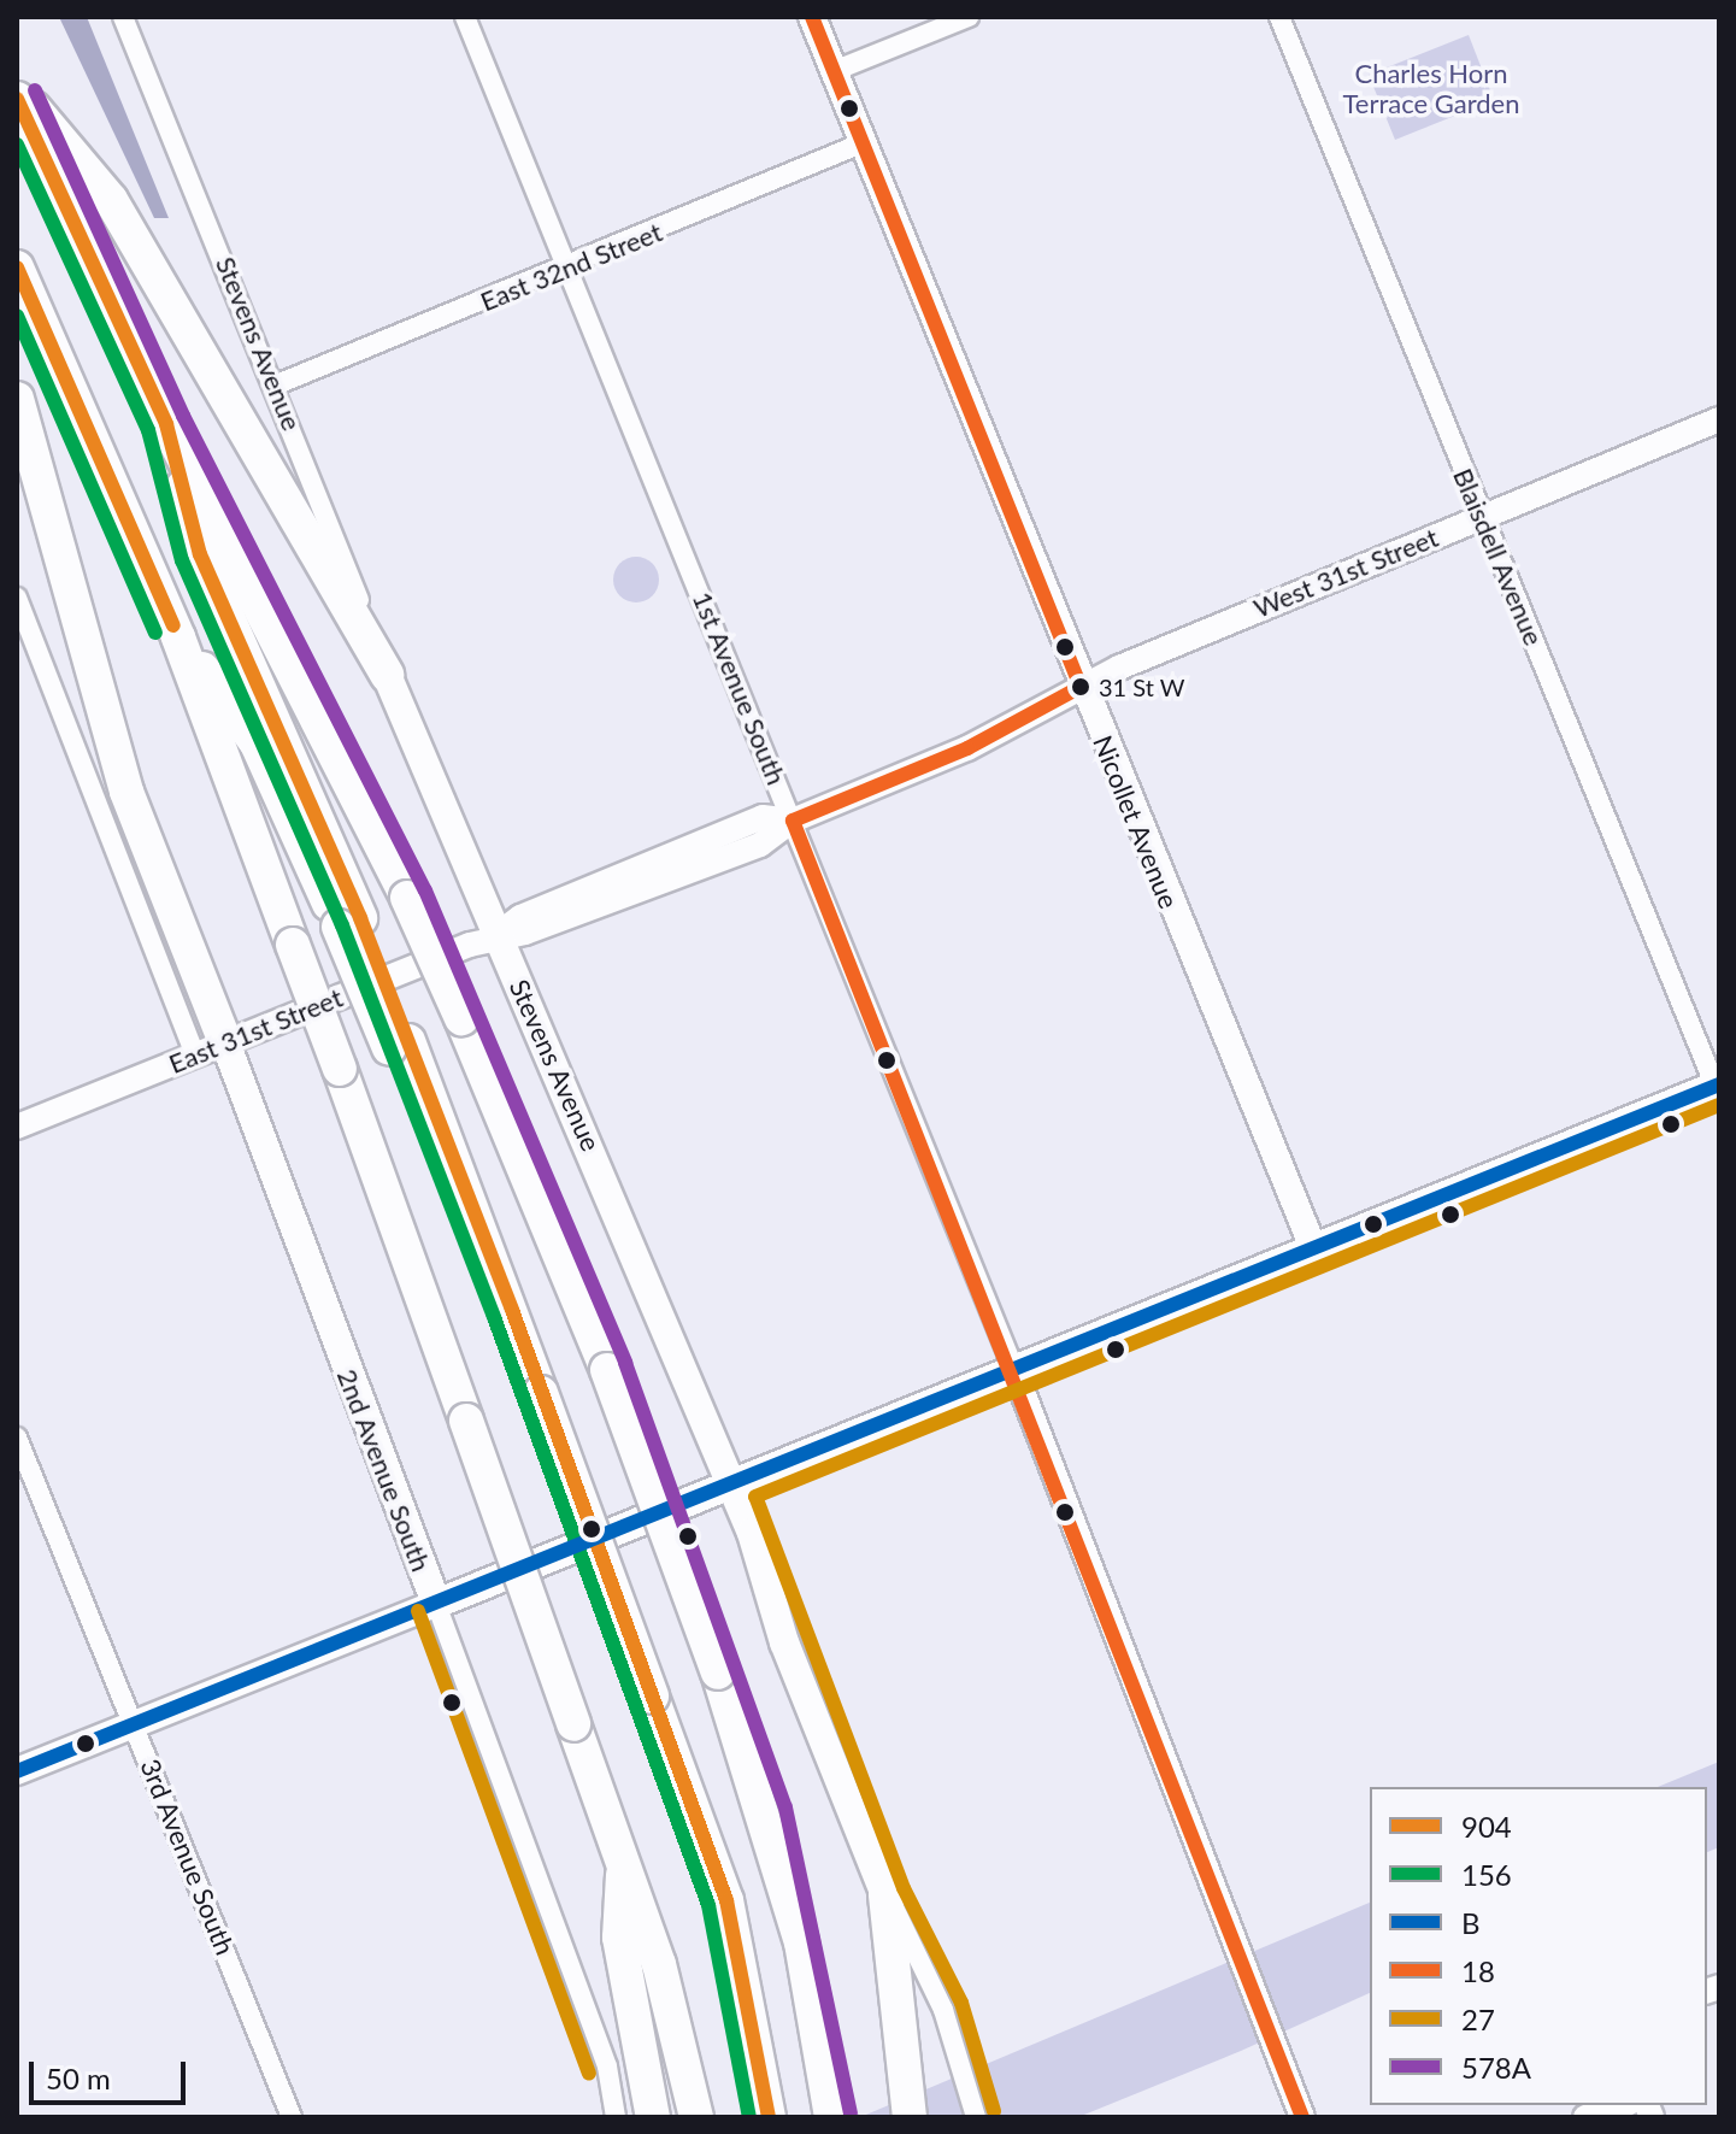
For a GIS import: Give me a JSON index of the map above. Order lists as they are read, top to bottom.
{
  "streets": {
    "main road": ["Stevens Avenue", "Nicollet Avenue", "2nd Avenue South"],
    "street": [
      "East 32nd Street",
      "Blaisdell Avenue",
      "West 31st Street",
      "1st Avenue South",
      "East 31st Street",
      "3rd Avenue South"
    ]
  },
  "crossings": [
    ["East 32nd Street", "Stevens Avenue"],
    ["East 32nd Street", "1st Avenue South"],
    ["East 32nd Street", "Nicollet Avenue"],
    ["Stevens Avenue", "East 31st Street"],
    ["Blaisdell Avenue", "West 31st Street"],
    ["West 31st Street", "Nicollet Avenue"],
    ["West 31st Street", "East 31st Street"],
    ["1st Avenue South", "East 31st Street"],
    ["Nicollet Avenue", "East 31st Street"],
    ["East 31st Street", "2nd Avenue South"]
  ],
  "parks": ["Charles Horn Terrace Garden"],
  "places": ["31 St W"],
  "lines": [
    "transit line 18",
    "transit line 578A",
    "transit line 904",
    "transit line 156",
    "transit line B",
    "transit line 27"
  ],
  "legend": [
    "904",
    "156",
    "B",
    "18",
    "27",
    "578A"
  ],
  "scale_bar": "50 m"
}
